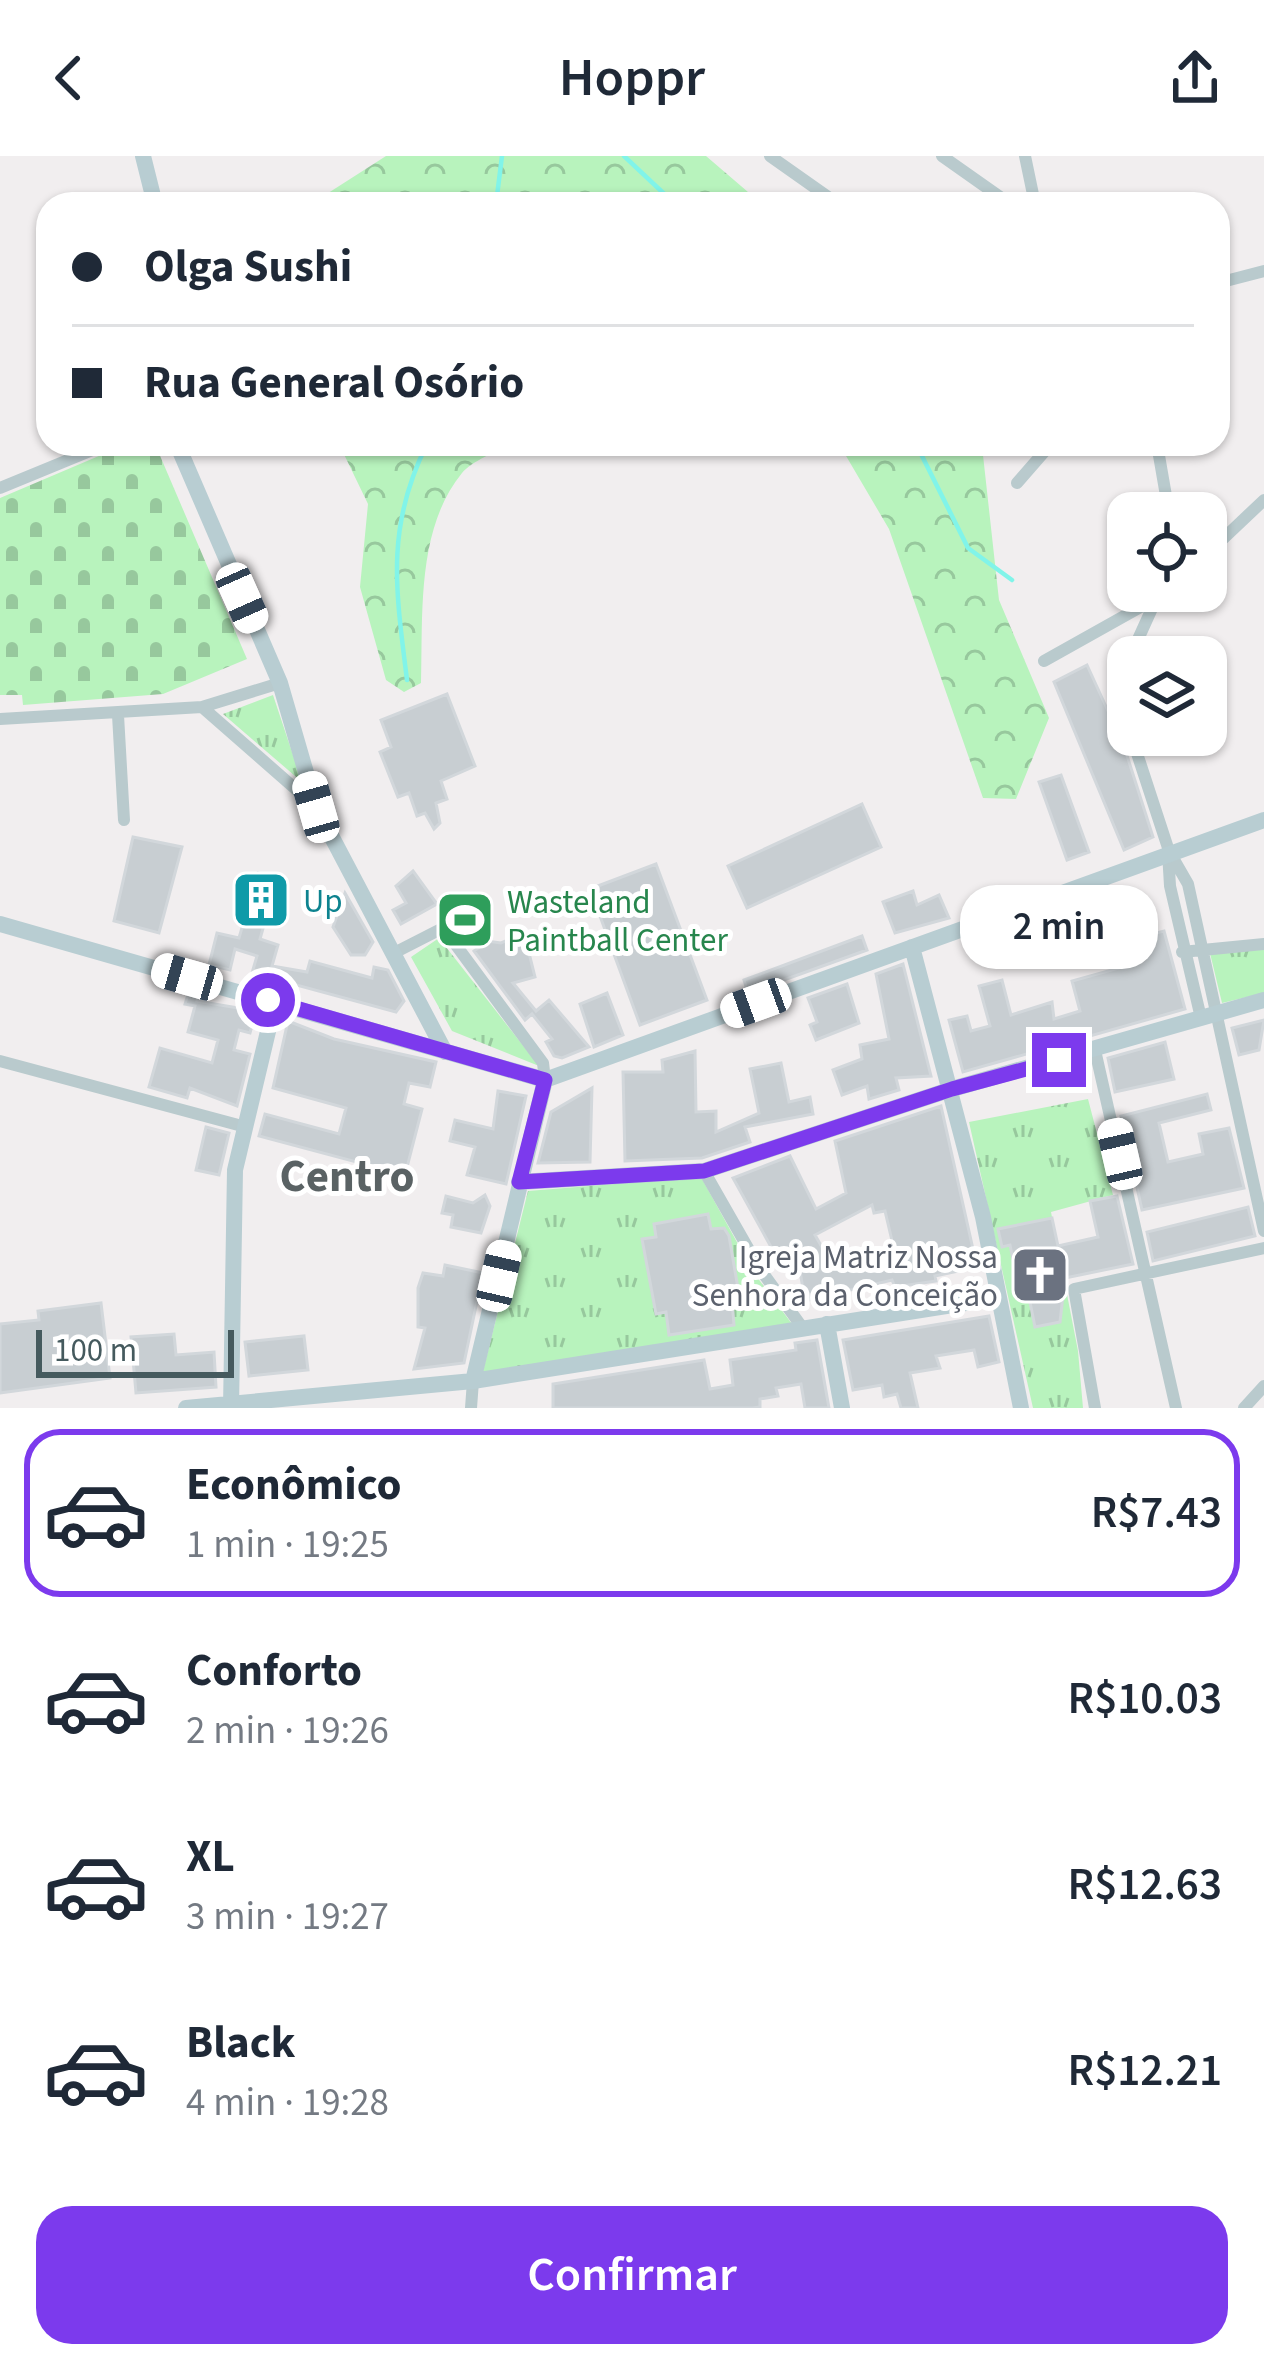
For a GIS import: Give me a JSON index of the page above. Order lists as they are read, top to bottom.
{
  "districts": ["Centro"],
  "places": {
    "building": ["Up"],
    "sports": ["Wasteland Paintball Center"],
    "church": ["Igreja Matriz Nossa Senhora da Conceição"]
  },
  "scale_bar": "100 m",
  "page": {
    "header": "Hoppr",
    "banner": ["Olga Sushi", "Rua General Osório"],
    "bubble": "2 min",
    "scale": "100 m",
    "list": [
      {
        "name": "Econômico",
        "note": "1 min · 19:25",
        "value": "R$7.43"
      },
      {
        "name": "Conforto",
        "note": "2 min · 19:26",
        "value": "R$10.03"
      },
      {
        "name": "XL",
        "note": "3 min · 19:27",
        "value": "R$12.63"
      },
      {
        "name": "Black",
        "note": "4 min · 19:28",
        "value": "R$12.21"
      }
    ],
    "buttons": "Confirmar"
  }
}
